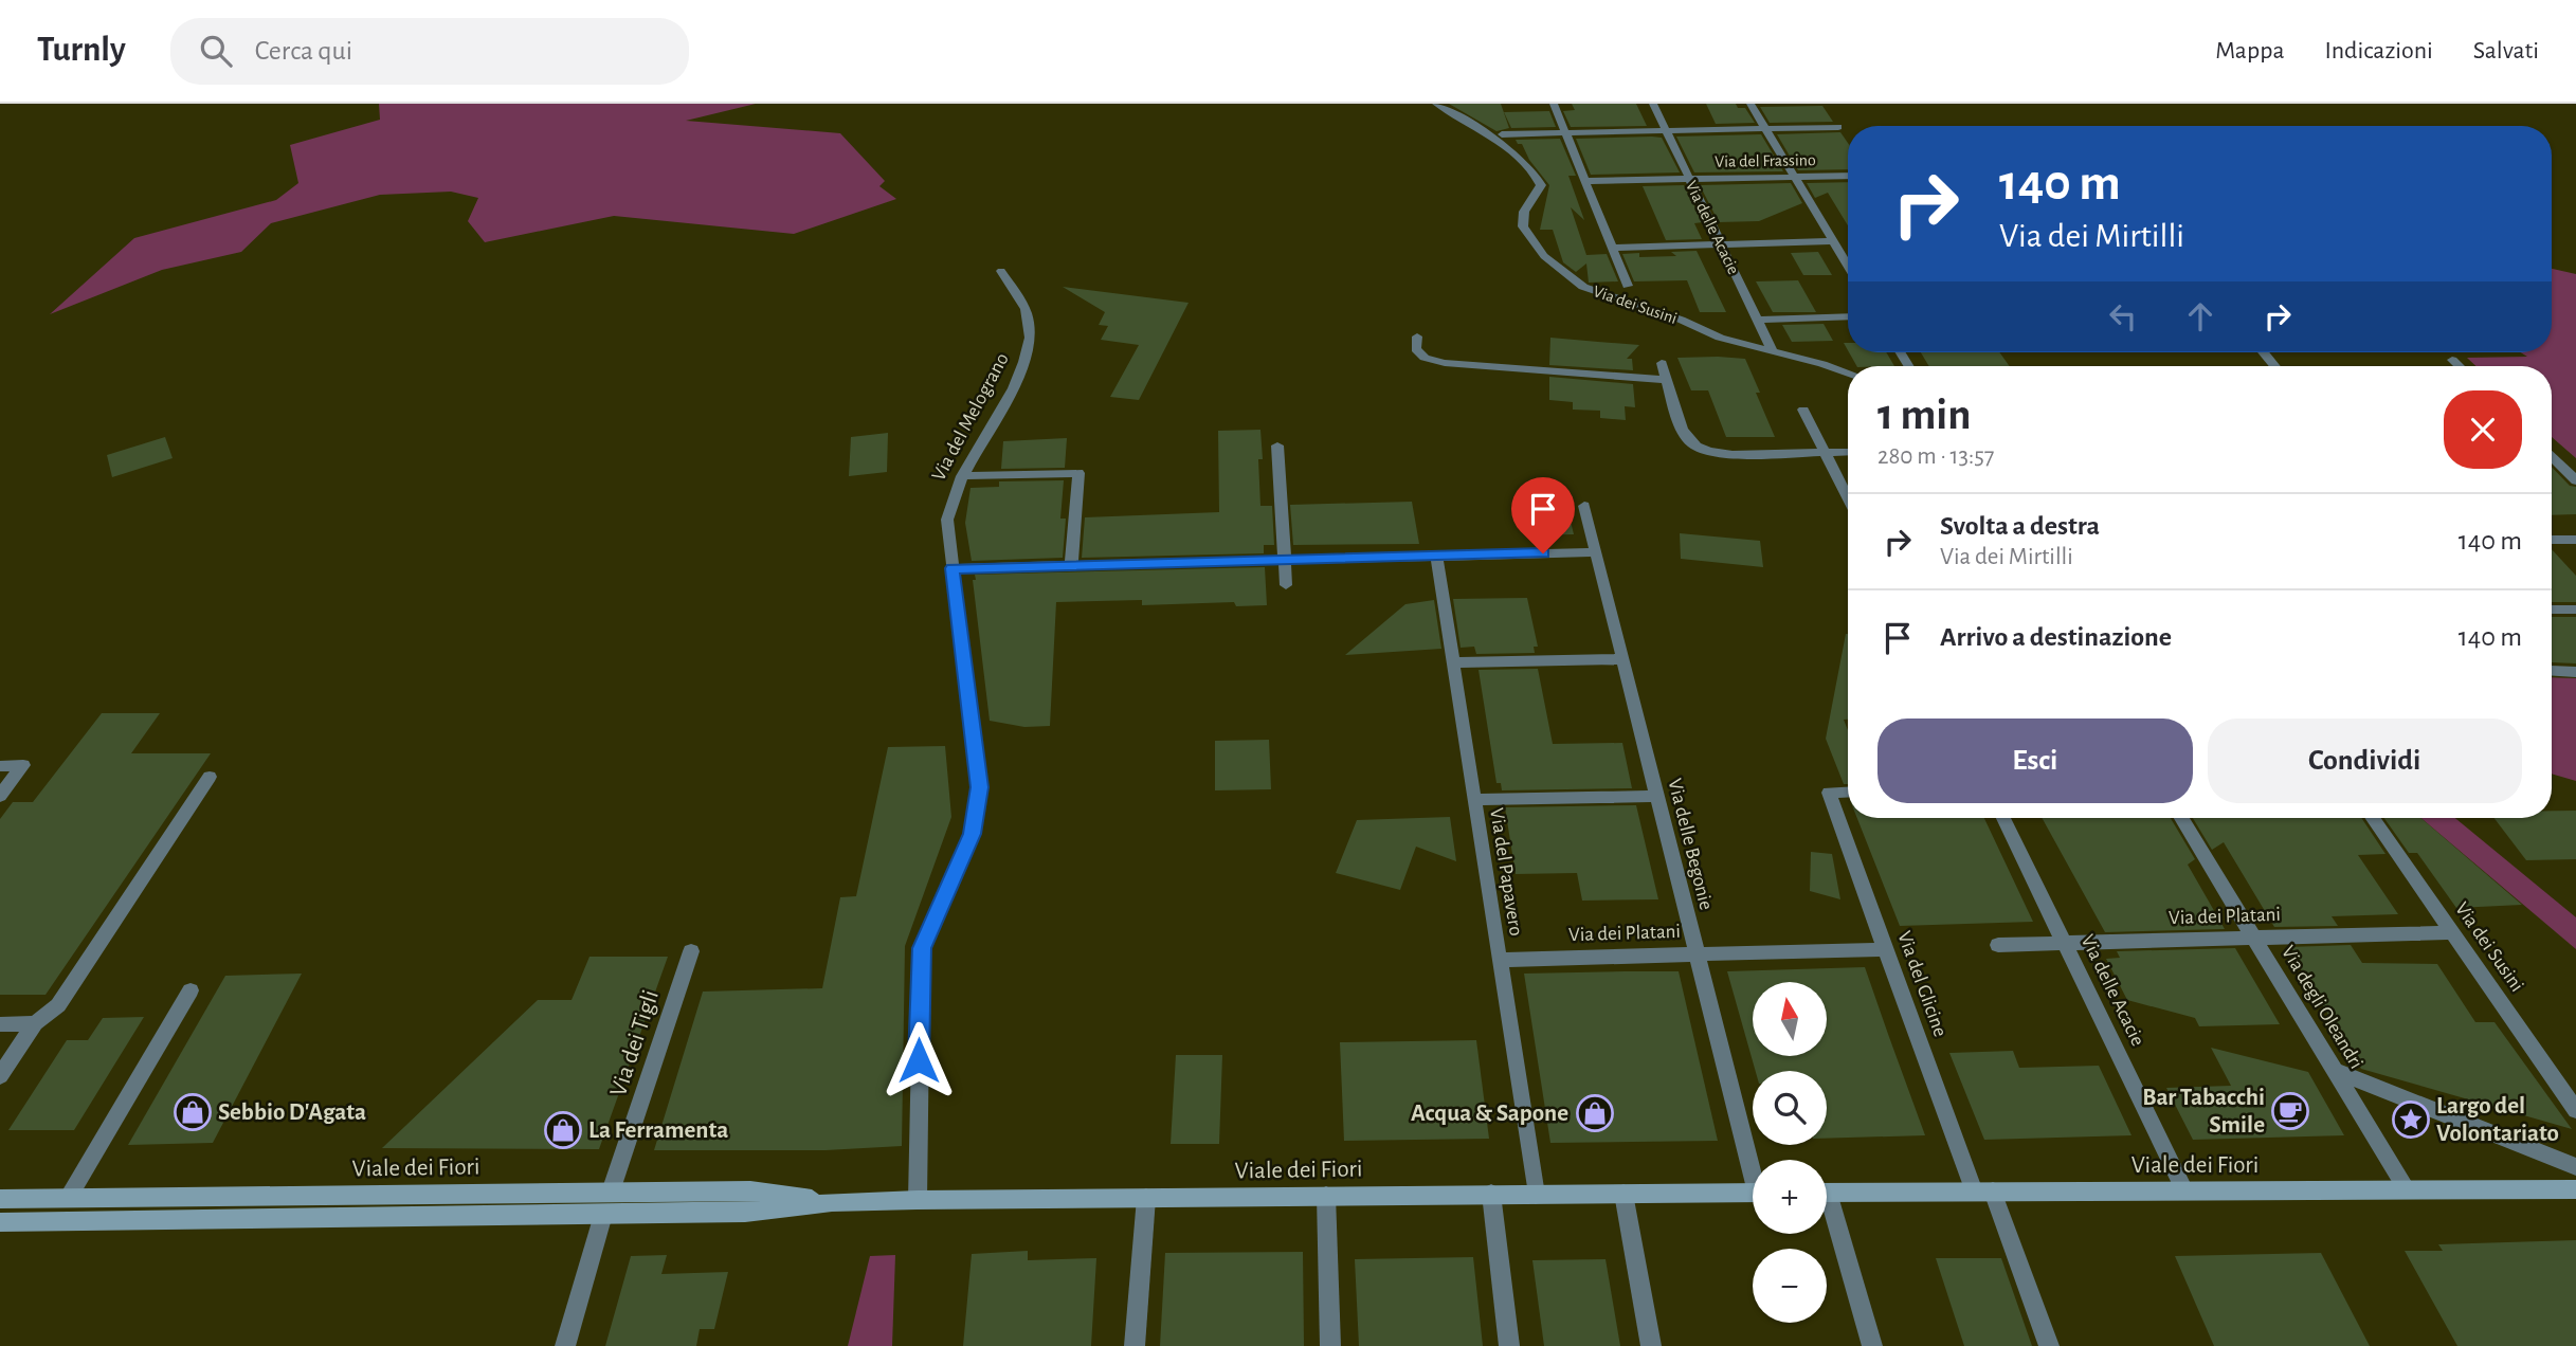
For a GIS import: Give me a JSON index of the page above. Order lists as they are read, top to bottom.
{
  "streets": {
    "street": [
      "Via del Frassino",
      "Via delle Acacie",
      "Via dei Susini",
      "Via del Melograno",
      "Via delle Begonie",
      "Via del Papavero",
      "Via dei Platani",
      "Via del Glicine",
      "Via degli Oleandri",
      "Via dei Tigli",
      "Viale dei Fiori"
    ]
  },
  "crossings": [
    ["Via del Frassino", "Via delle Acacie"],
    ["Via delle Acacie", "Via dei Susini"],
    ["Via delle Acacie", "Via dei Platani"],
    ["Via delle Acacie", "Viale dei Fiori"],
    ["Via dei Susini", "Via dei Platani"],
    ["Via del Melograno", "Viale dei Fiori"],
    ["Via delle Begonie", "Via dei Platani"],
    ["Via del Papavero", "Via dei Platani"],
    ["Via del Papavero", "Viale dei Fiori"],
    ["Via dei Platani", "Via del Glicine"],
    ["Via dei Platani", "Via degli Oleandri"],
    ["Via del Glicine", "Viale dei Fiori"],
    ["Via degli Oleandri", "Viale dei Fiori"],
    ["Via dei Tigli", "Viale dei Fiori"]
  ],
  "places": {
    "cafe": ["Bar Tabacchi Smile"],
    "shop": ["Sebbio D'Agata", "Acqua & Sapone", "La Ferramenta"],
    "place": ["Largo del Volontariato"]
  },
  "north": "top",
  "page": {
    "header": "Turnly",
    "search": "Cerca qui",
    "nav": ["Mappa", "Indicazioni", "Salvati"],
    "turn": ["140 m", "Via dei Mirtilli"],
    "heading": ["1 min", "280 m · 13:57"],
    "list": [
      {
        "name": "Svolta a destra",
        "note": "Via dei Mirtilli",
        "value": "140 m"
      },
      {
        "name": "Arrivo a destinazione",
        "value": "140 m"
      }
    ],
    "buttons": ["Esci", "Condividi"],
    "map_buttons": ["+", "−"]
  }
}
